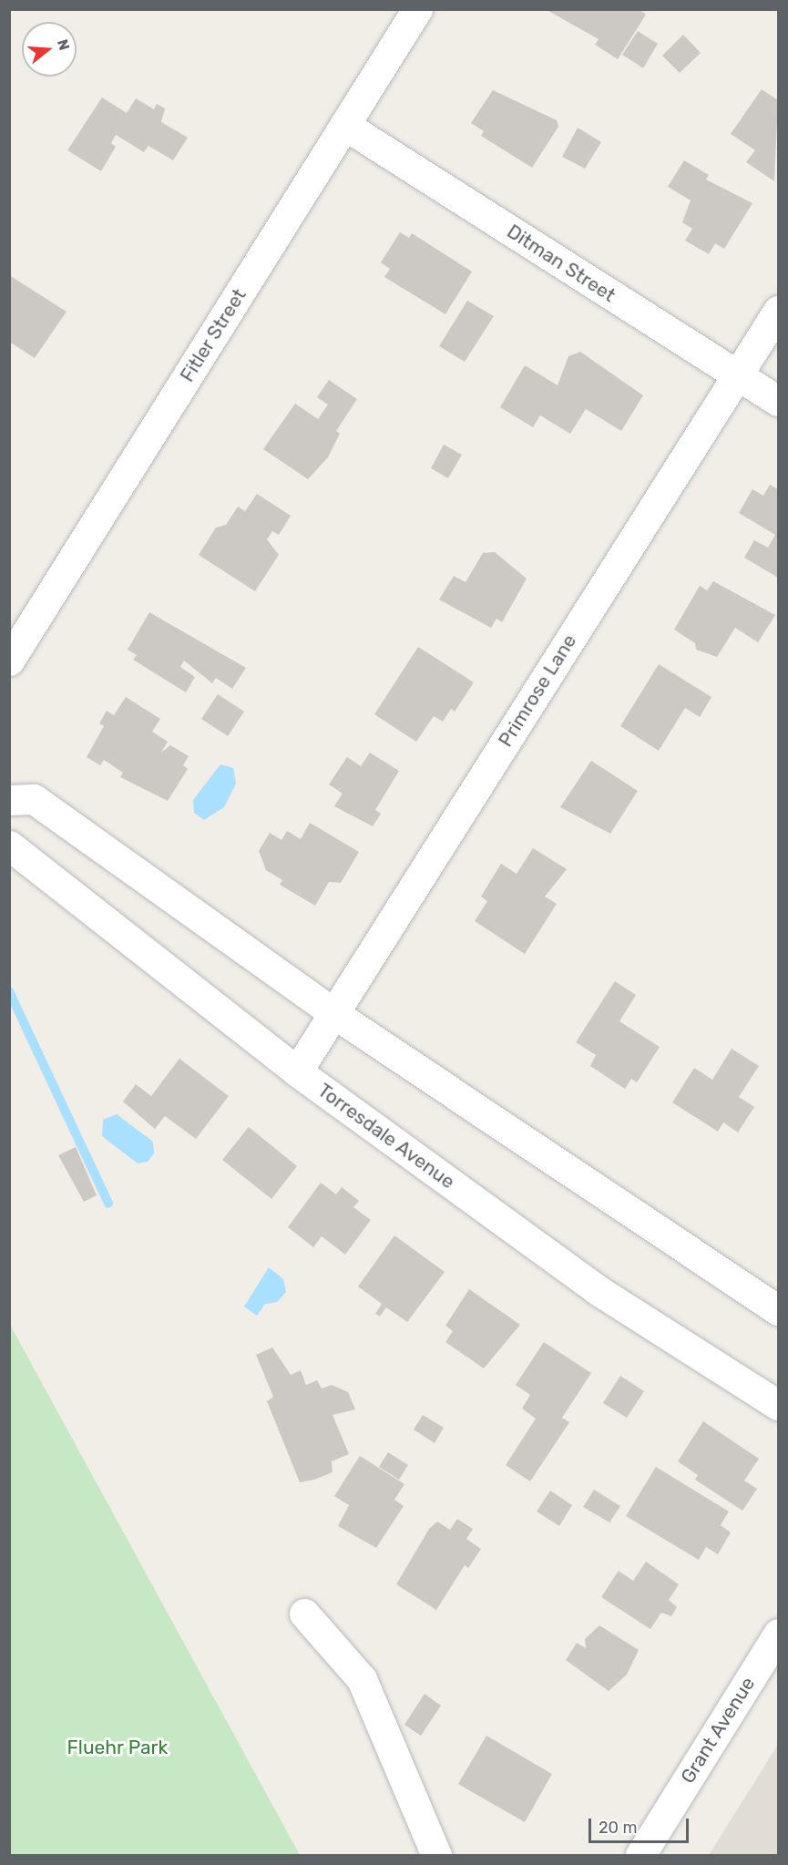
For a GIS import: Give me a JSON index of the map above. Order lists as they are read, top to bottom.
{
  "streets": {
    "street": [
      "Ditman Street",
      "Fitler Street",
      "Primrose Lane",
      "Torresdale Avenue",
      "Grant Avenue"
    ]
  },
  "crossings": [
    ["Ditman Street", "Fitler Street"],
    ["Ditman Street", "Primrose Lane"],
    ["Primrose Lane", "Torresdale Avenue"]
  ],
  "parks": ["Fluehr Park"],
  "scale_bar": "20 m",
  "north": "right"
}
